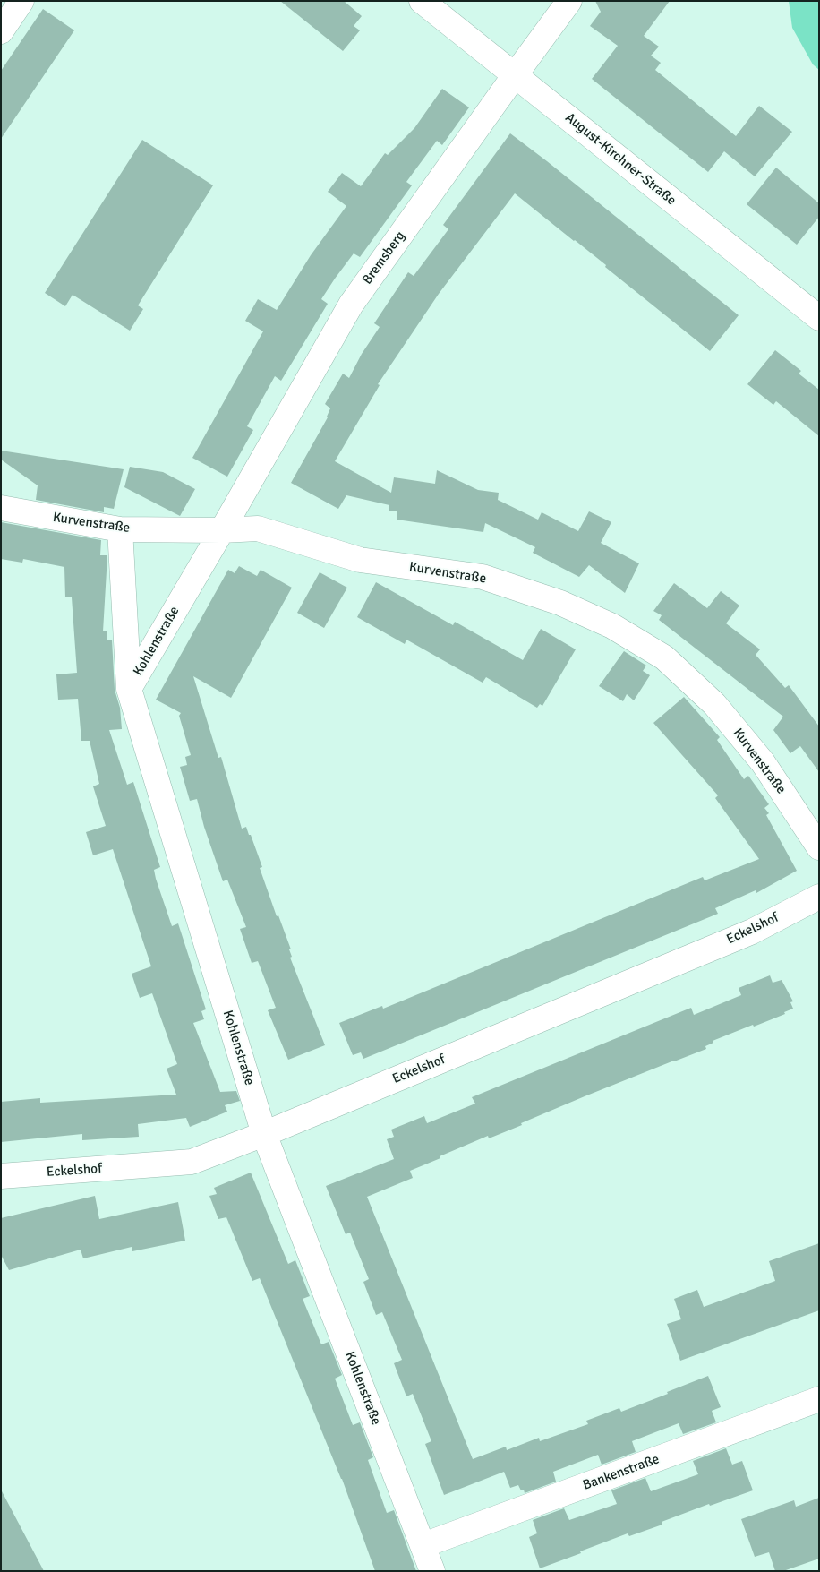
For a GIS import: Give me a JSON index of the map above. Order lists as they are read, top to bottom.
{
  "streets": {
    "street": [
      "August-Kirchner-Straße",
      "Bremsberg",
      "Kurvenstraße",
      "Kohlenstraße",
      "Eckelshof",
      "Bankenstraße"
    ]
  },
  "crossings": [
    ["August-Kirchner-Straße", "Bremsberg"],
    ["Bremsberg", "Kurvenstraße"],
    ["Bremsberg", "Kohlenstraße"],
    ["Kurvenstraße", "Kohlenstraße"],
    ["Kohlenstraße", "Eckelshof"],
    ["Kohlenstraße", "Bankenstraße"]
  ]
}
